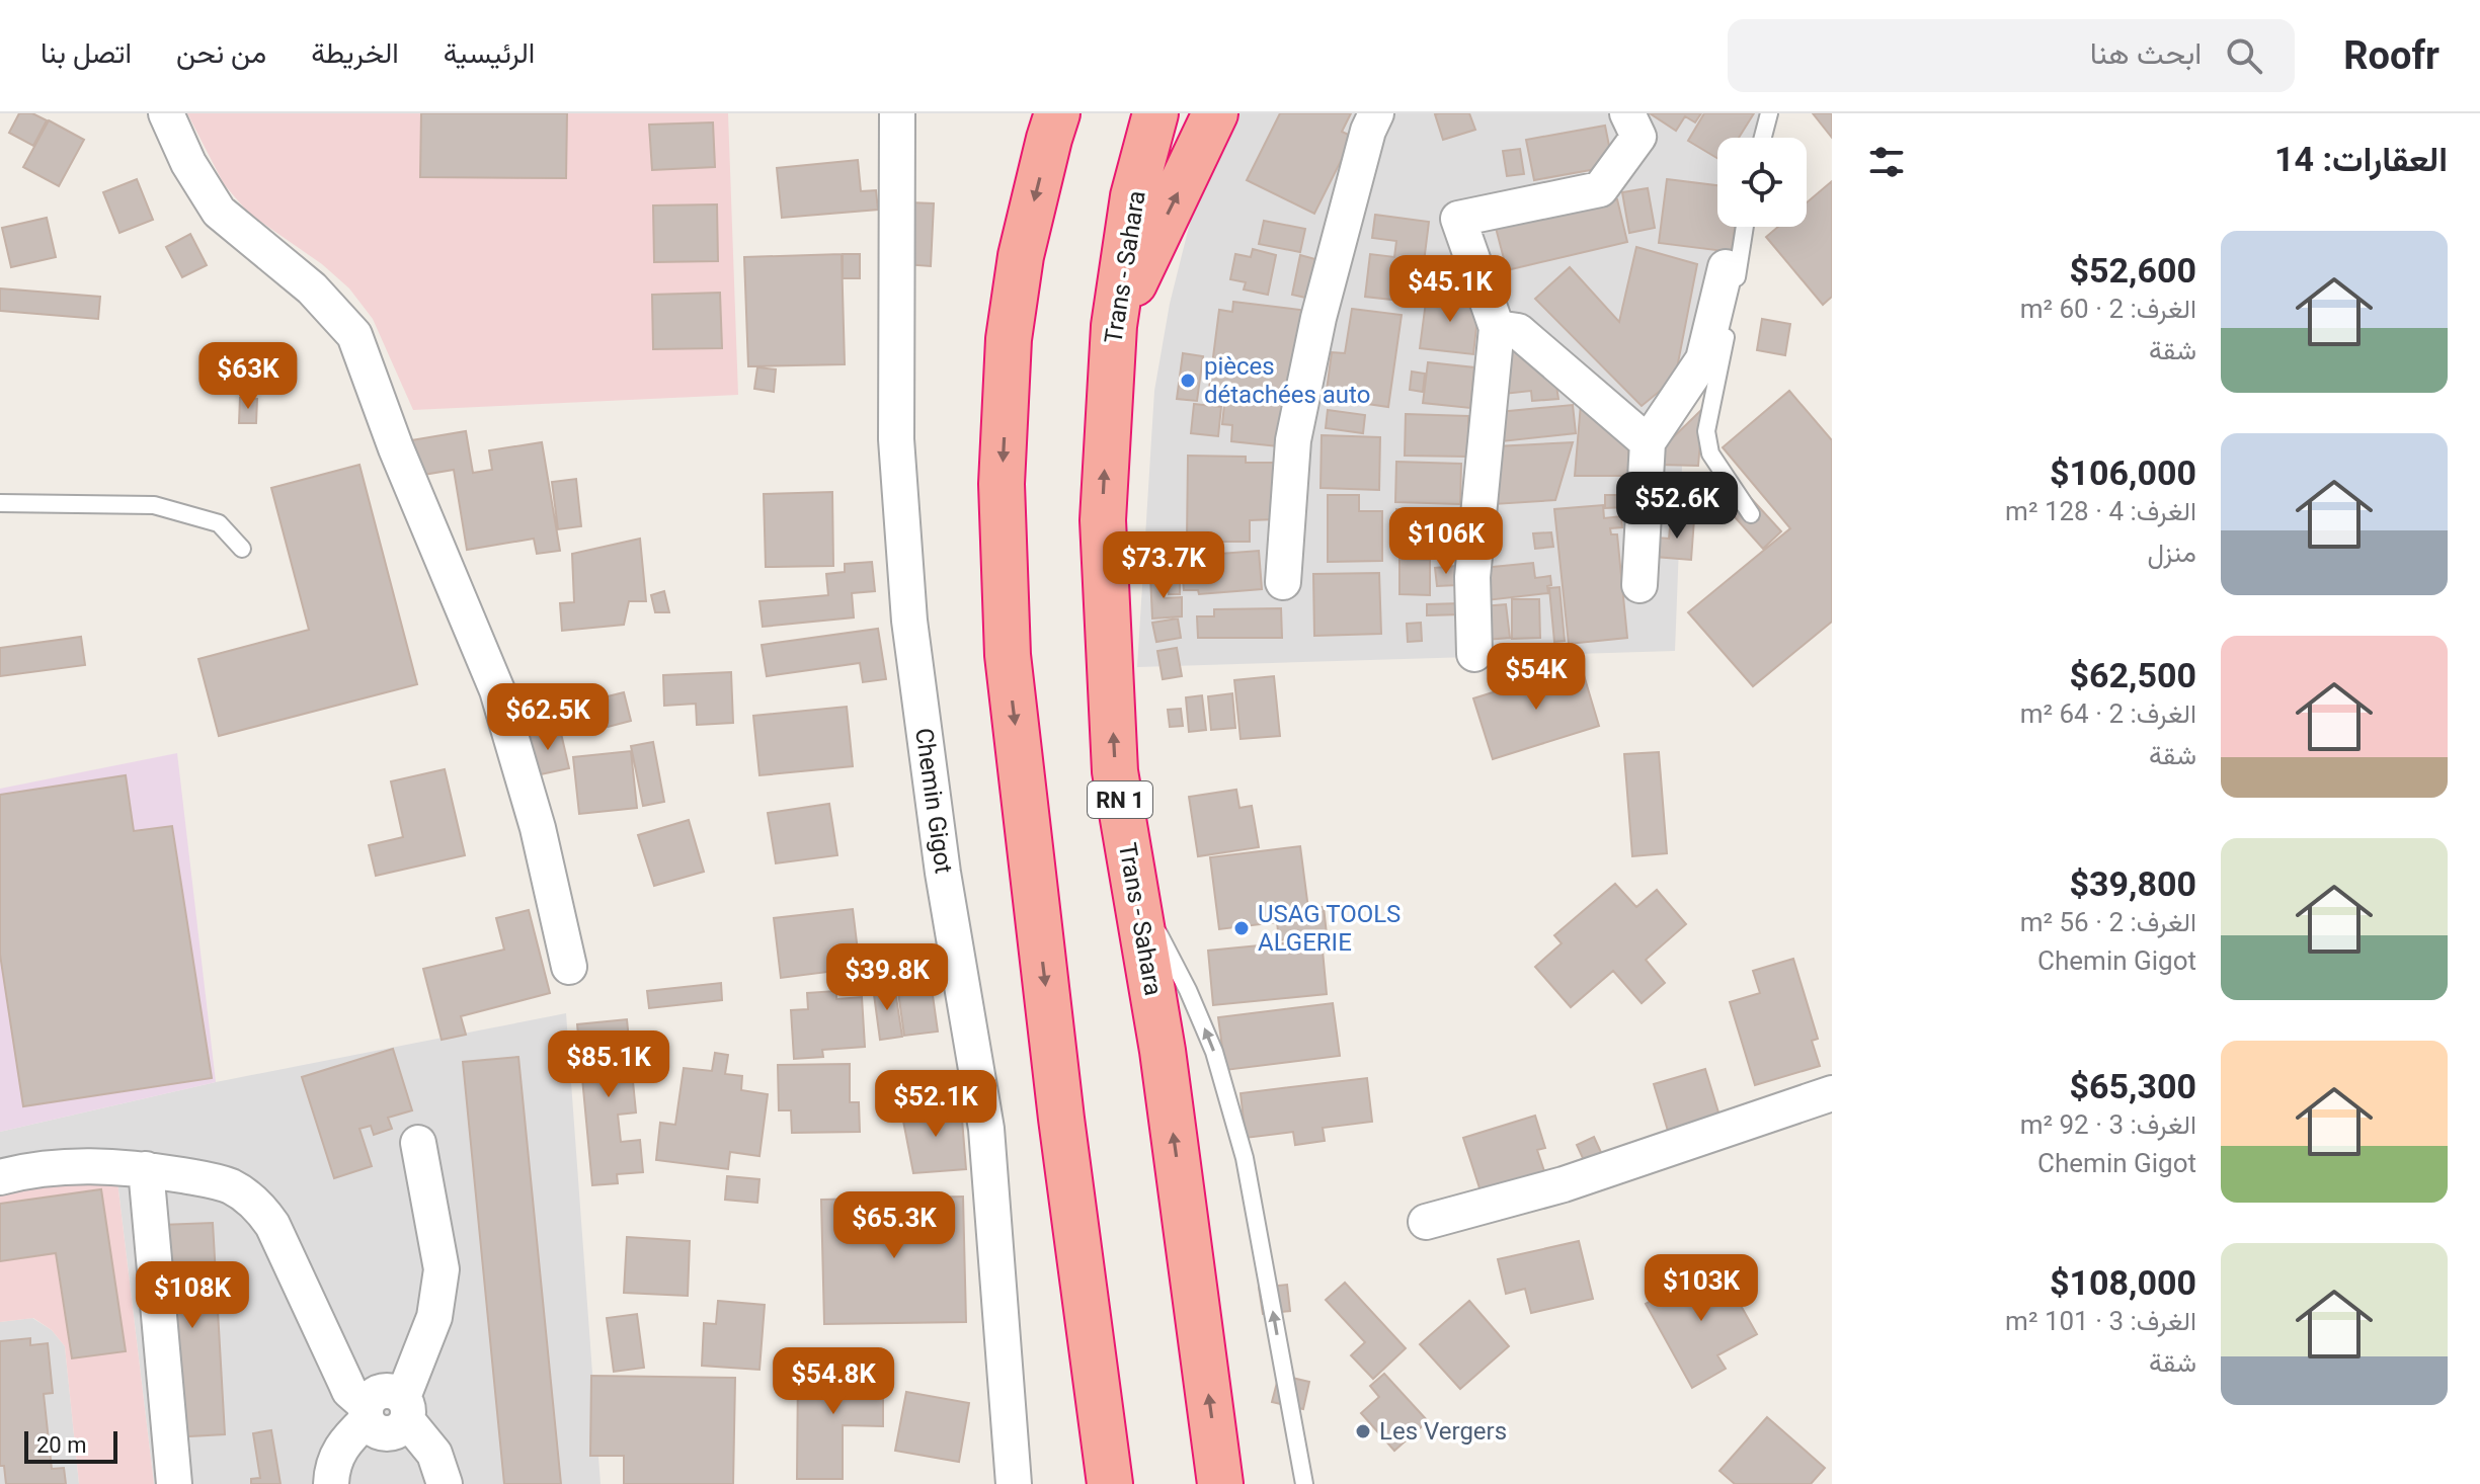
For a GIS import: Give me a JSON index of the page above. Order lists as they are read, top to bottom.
{
  "streets": {
    "highway": ["Trans - Sahara", "RN 1"],
    "street": ["Chemin Gigot"]
  },
  "places": ["pièces détachées auto", "USAG TOOLS ALGERIE", "Les Vergers"],
  "scale_bar": "20 m",
  "page": {
    "header": "Roofr",
    "search": "ابحث هنا",
    "nav": [
      "الرئيسية",
      "الخريطة",
      "من نحن",
      "اتصل بنا"
    ],
    "heading": "العقارات: 14",
    "list": [
      {
        "name": "$52,600",
        "note": "الغرف: 2 · 60 m² · شقة"
      },
      {
        "name": "$106,000",
        "note": "الغرف: 4 · 128 m² · منزل"
      },
      {
        "name": "$62,500",
        "note": "الغرف: 2 · 64 m² · شقة"
      },
      {
        "name": "$39,800",
        "note": "الغرف: 2 · 56 m² · Chemin Gigot"
      },
      {
        "name": "$65,300",
        "note": "الغرف: 3 · 92 m² · Chemin Gigot"
      },
      {
        "name": "$108,000",
        "note": "الغرف: 3 · 101 m² · شقة"
      }
    ],
    "price": [
      "$45.1K",
      "$63K",
      "$52.6K",
      "$106K",
      "$73.7K",
      "$54K",
      "$62.5K",
      "$39.8K",
      "$85.1K",
      "$52.1K",
      "$65.3K",
      "$103K",
      "$108K",
      "$54.8K"
    ],
    "scale": "20 m"
  }
}
